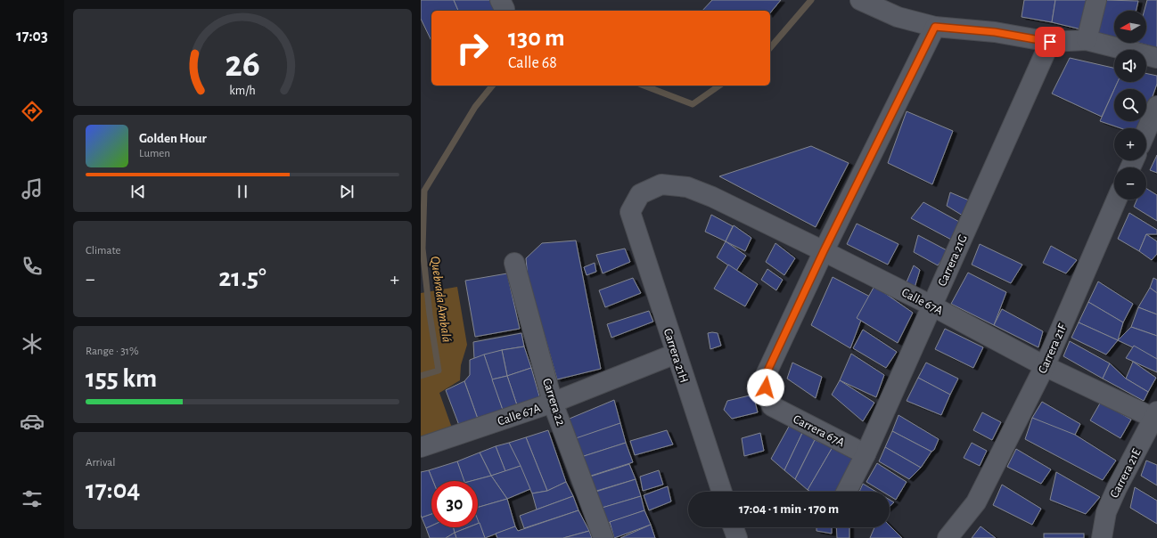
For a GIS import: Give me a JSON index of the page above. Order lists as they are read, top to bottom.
{
  "streets": {
    "street": [
      "Carrera 21G",
      "Calle 67A",
      "Carrera 21F",
      "Carrera 21H",
      "Carrera 22",
      "Carrera 67A",
      "Carrera 21E"
    ]
  },
  "crossings": [
    ["Carrera 21G", "Calle 67A"],
    ["Carrera 21G", "Carrera 67A"],
    ["Calle 67A", "Carrera 21F"],
    ["Calle 67A", "Carrera 21H"],
    ["Calle 67A", "Carrera 22"],
    ["Calle 67A", "Carrera 67A"],
    ["Calle 67A", "Carrera 21E"]
  ],
  "water": ["Quebrada Ambalá"],
  "north": "left",
  "page": {
    "tabs": "17:03",
    "map_buttons": ["+", "−"],
    "turn": ["130 m", "Calle 68"],
    "song": ["Golden Hour", "Lumen"],
    "tile": [
      "Climate",
      ["Range · 31%", "155 km"],
      ["Arrival", "17:04"]
    ],
    "heat": ["−", "21.5°", "+"],
    "limit": "30",
    "trip": "17:04 · 1 min · 170 m",
    "gauge": ["26", "km/h"]
  }
}
